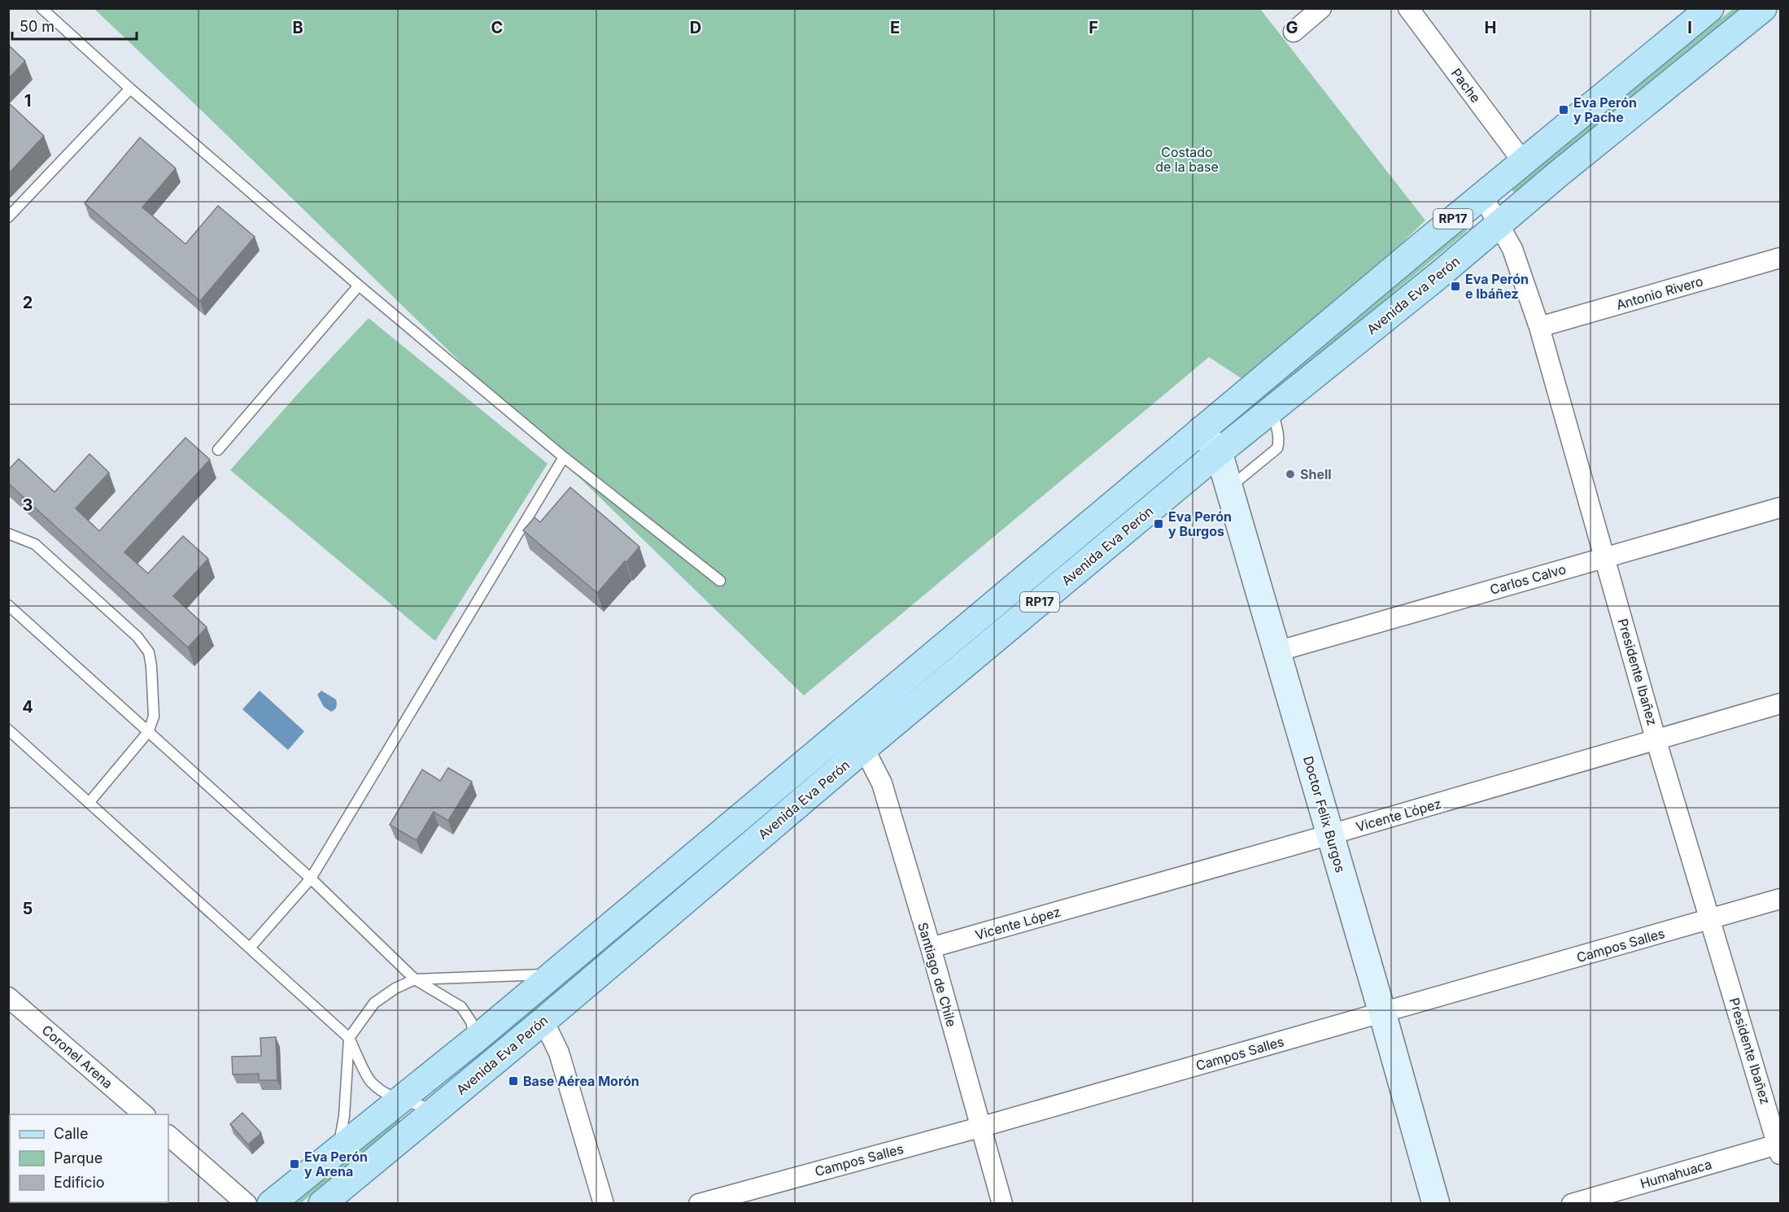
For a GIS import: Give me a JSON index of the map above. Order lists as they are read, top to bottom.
{
  "streets": {
    "main road": ["RP17", "Avenida Eva Perón"],
    "street": [
      "Pache",
      "Antonio Rivero",
      "Carlos Calvo",
      "Presidente Ibañez",
      "Doctor Felix Burgos",
      "Vicente López",
      "Campos Salles",
      "Santiago de Chile",
      "Coronel Arena",
      "Humahuaca"
    ]
  },
  "crossings": [
    ["Pache", "Avenida Eva Perón"],
    ["Antonio Rivero", "Presidente Ibañez"],
    ["Avenida Eva Perón", "Presidente Ibañez"],
    ["Avenida Eva Perón", "Doctor Felix Burgos"],
    ["Avenida Eva Perón", "Santiago de Chile"],
    ["Carlos Calvo", "Presidente Ibañez"],
    ["Carlos Calvo", "Doctor Felix Burgos"],
    ["Presidente Ibañez", "Vicente López"],
    ["Presidente Ibañez", "Campos Salles"],
    ["Presidente Ibañez", "Humahuaca"],
    ["Doctor Felix Burgos", "Vicente López"],
    ["Doctor Felix Burgos", "Campos Salles"],
    ["Vicente López", "Santiago de Chile"],
    ["Campos Salles", "Santiago de Chile"]
  ],
  "parks": ["Costado de la base"],
  "places": {
    "transit": [
      "Eva Perón y Pache",
      "Eva Perón e Ibáñez",
      "Eva Perón y Burgos",
      "Base Aérea Morón",
      "Eva Perón y Arena"
    ],
    "other": ["Shell"]
  },
  "legend": ["Calle", "Parque", "Edificio"],
  "scale_bar": "50 m",
  "grid": {
    "columns": [
      "B",
      "C",
      "D",
      "E",
      "F",
      "G",
      "H",
      "I"
    ],
    "rows": [
      "1",
      "2",
      "3",
      "4",
      "5"
    ]
  }
}
